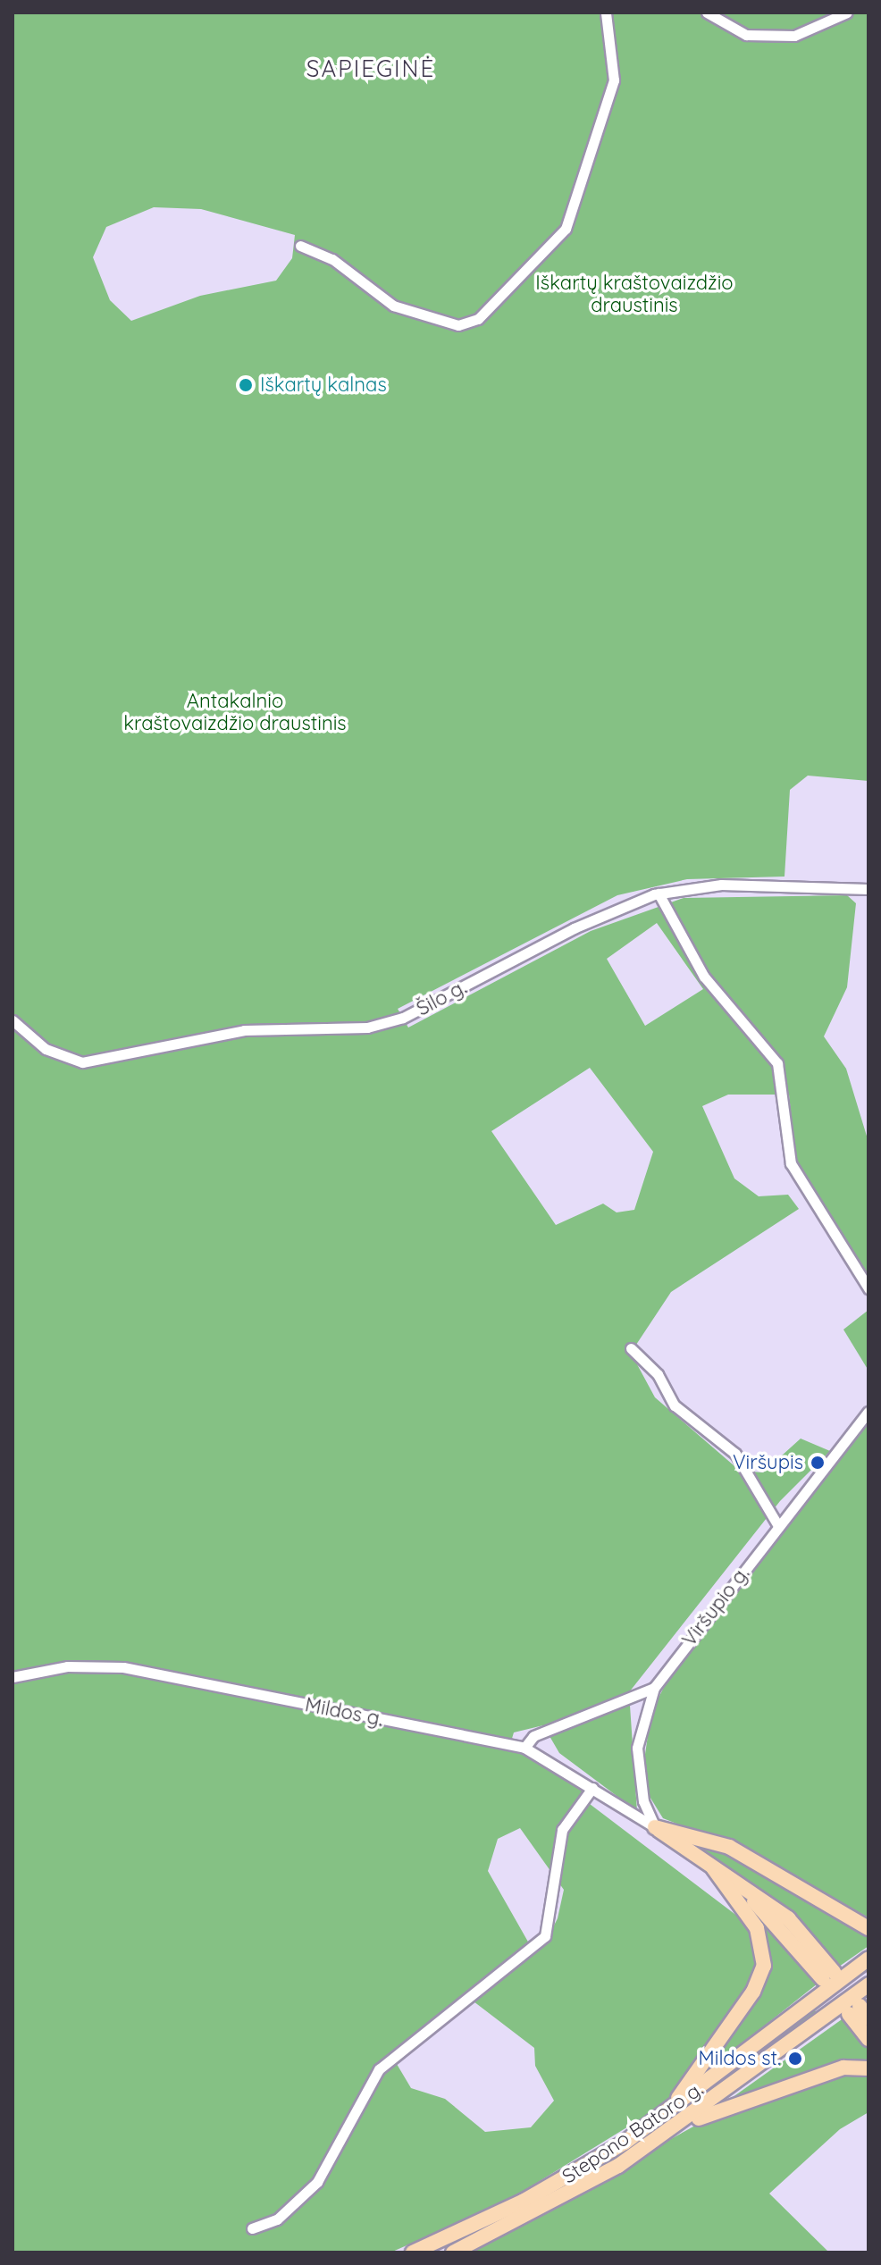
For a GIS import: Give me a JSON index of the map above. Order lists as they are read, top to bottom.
{
  "streets": {
    "main road": ["Stepono Batoro g."],
    "street": ["Šilo g.", "Viršupio g.", "Mildos g."]
  },
  "crossings": [
    ["Viršupio g.", "Mildos g."]
  ],
  "districts": ["SAPIEGINĖ"],
  "parks": ["Iškartų kraštovaizdžio draustinis", "Antakalnio kraštovaizdžio draustinis"],
  "places": ["Iškartų kalnas", "Viršupis", "Mildos st."]
}
